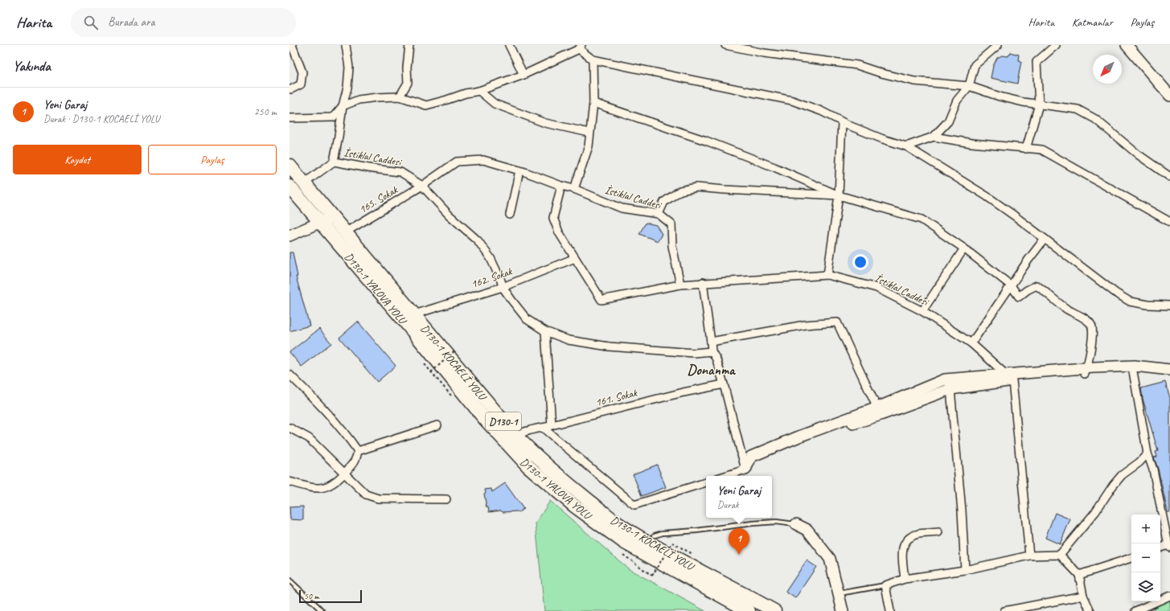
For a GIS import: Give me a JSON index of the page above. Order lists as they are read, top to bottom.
{
  "streets": {
    "highway": ["D130-1 YALOVA YOLU", "D130-1 KOCAELİ YOLU", "D130-1"],
    "street": [
      "İstiklal Caddesi",
      "165. Sokak",
      "162. Sokak",
      "161. Sokak"
    ]
  },
  "crossings": [
    ["İstiklal Caddesi", "165. Sokak"],
    ["İstiklal Caddesi", "D130-1 KOCAELİ YOLU"],
    ["165. Sokak", "D130-1 KOCAELİ YOLU"],
    ["162. Sokak", "D130-1 KOCAELİ YOLU"],
    ["D130-1 YALOVA YOLU", "D130-1 KOCAELİ YOLU"],
    ["D130-1 KOCAELİ YOLU", "161. Sokak"]
  ],
  "districts": ["Donanma"],
  "scale_bar": "50 m",
  "north": "bottom left",
  "page": {
    "header": "Harita",
    "search": "Burada ara",
    "nav": ["Harita", "Katmanlar", "Paylaş"],
    "heading": "Yakında",
    "list": [
      {
        "mark": "1",
        "name": "Yeni Garaj",
        "note": "Durak · D130-1 KOCAELİ YOLU",
        "value": "250 m"
      }
    ],
    "buttons": ["Kaydet", "Paylaş"],
    "popup": ["Yeni Garaj", "Durak"],
    "map_buttons": ["+", "−"],
    "pins": "1",
    "scale": "50 m"
  }
}
